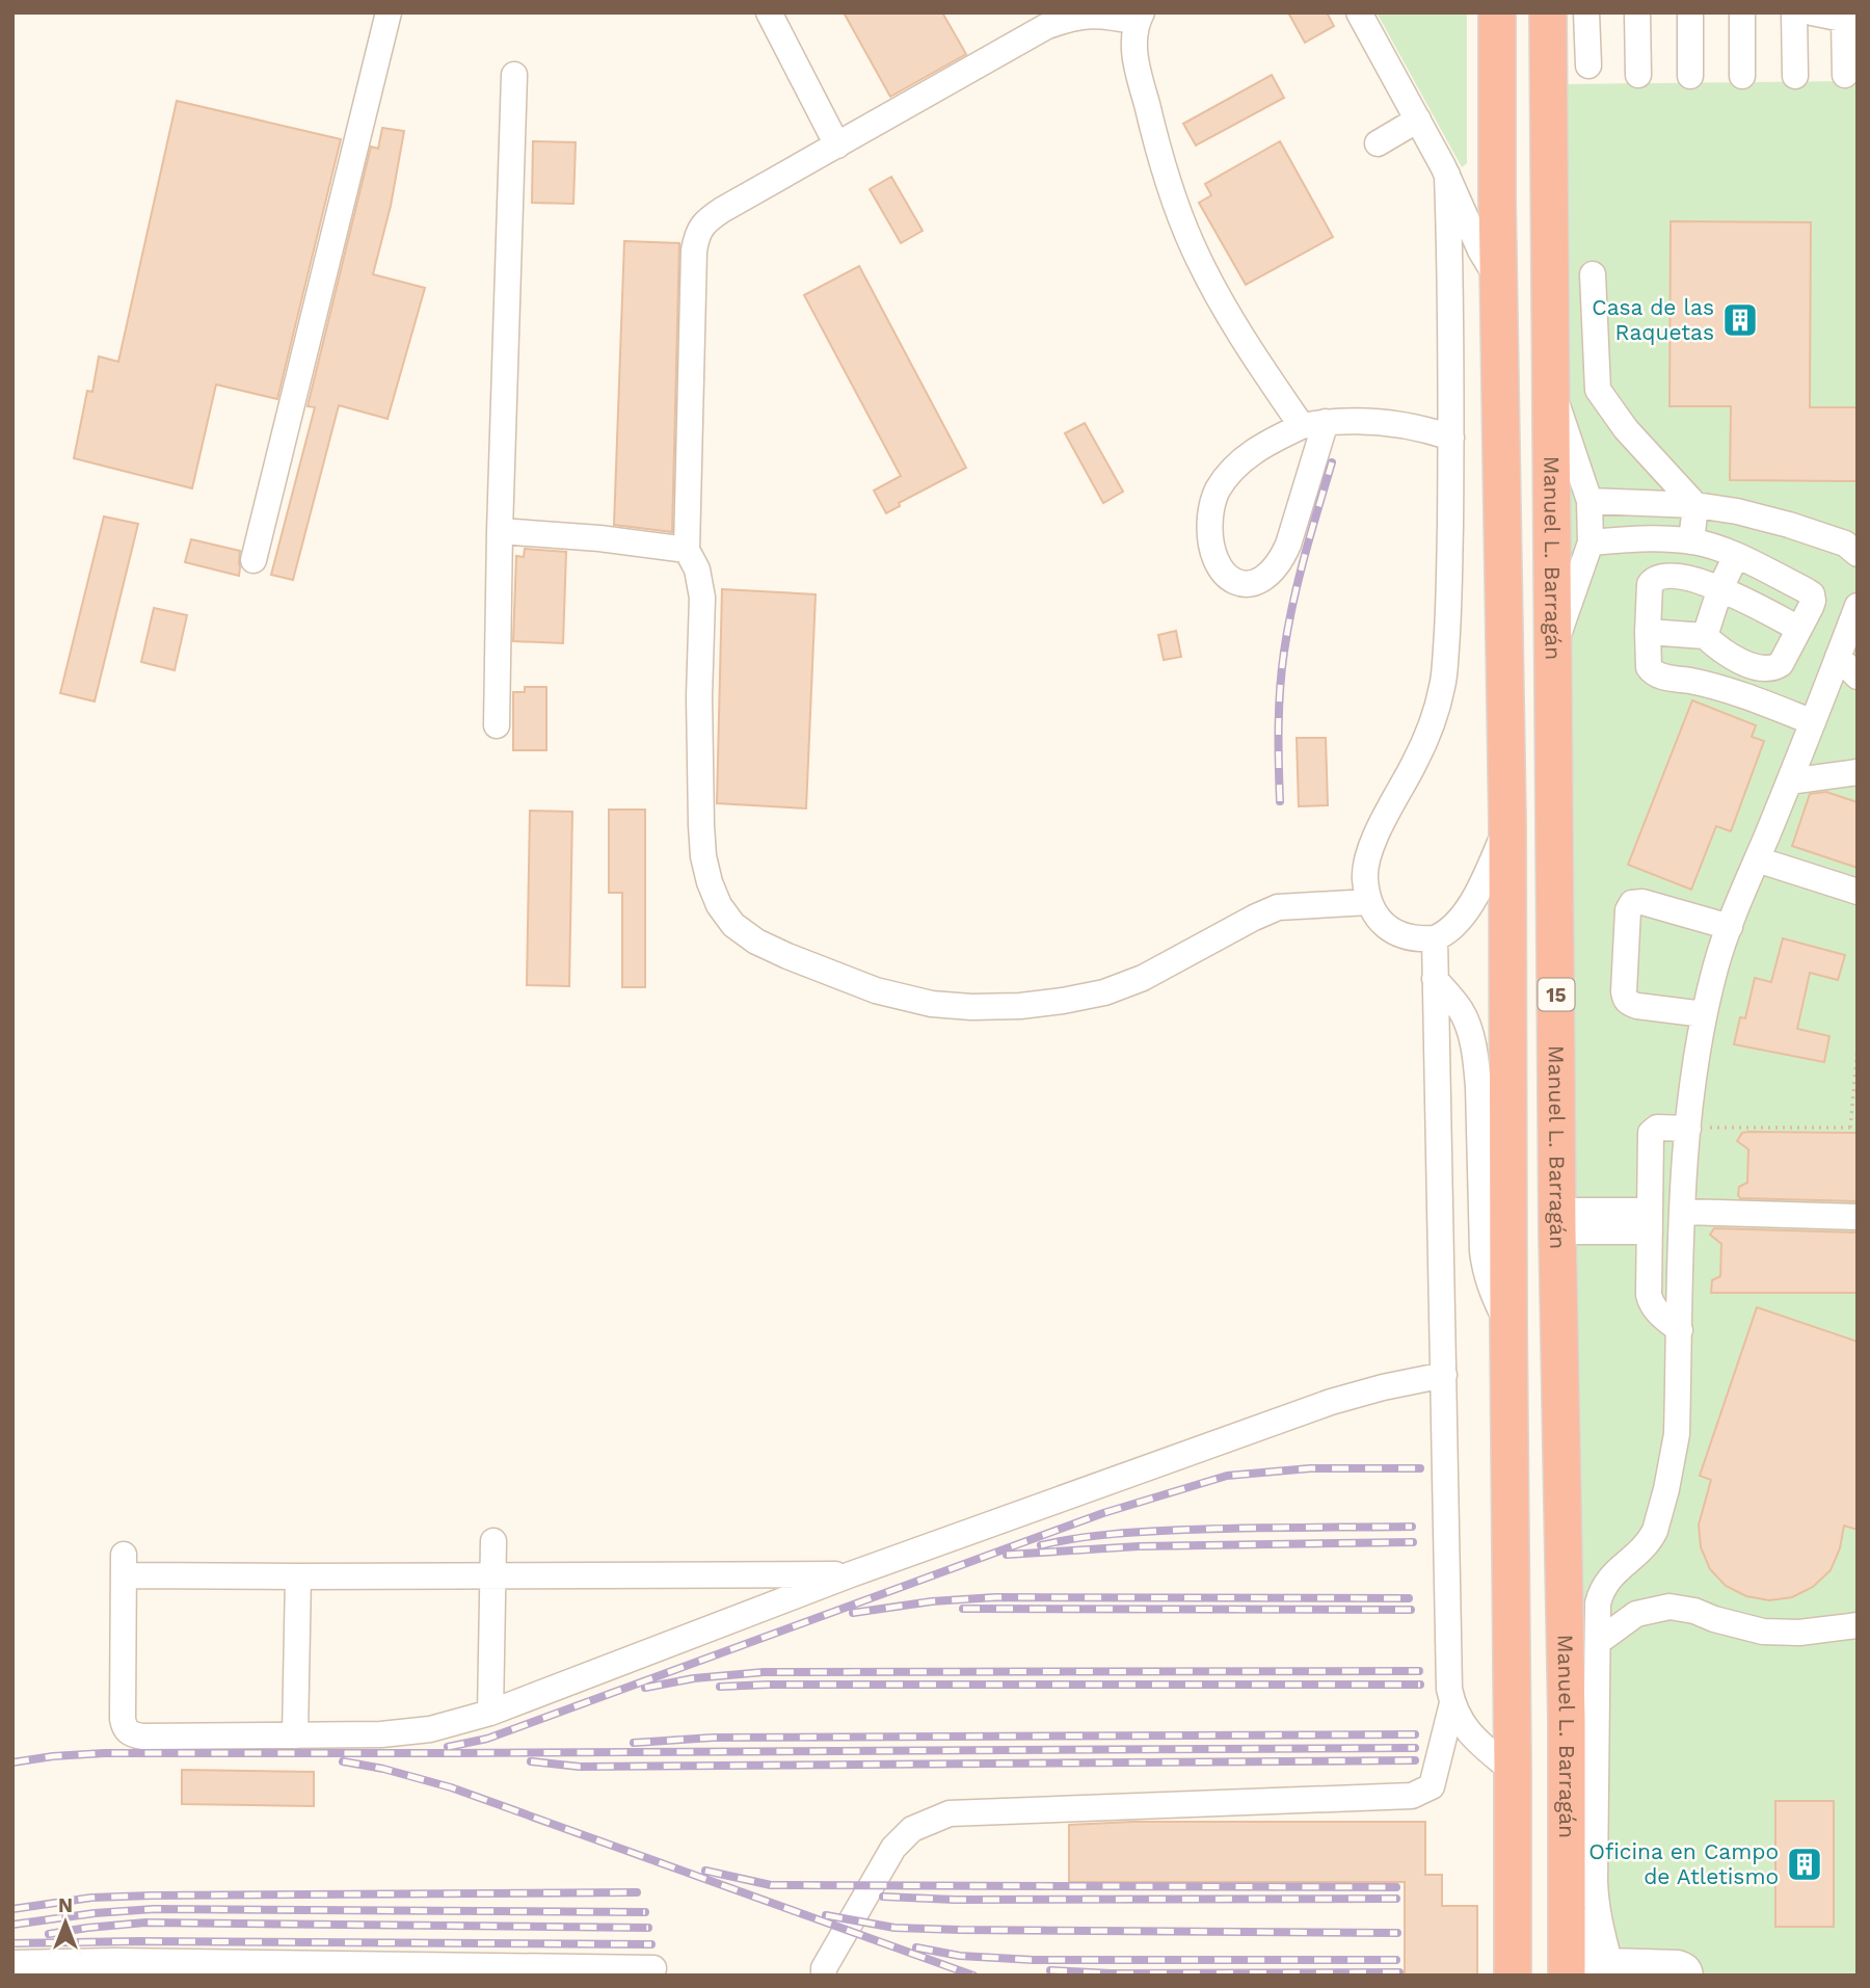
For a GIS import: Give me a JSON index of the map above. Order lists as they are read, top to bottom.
{
  "streets": {
    "highway": ["Manuel L. Barragán", "15"]
  },
  "places": {
    "building": ["Casa de las Raquetas", "Oficina en Campo de Atletismo"]
  },
  "north": "top"
}
